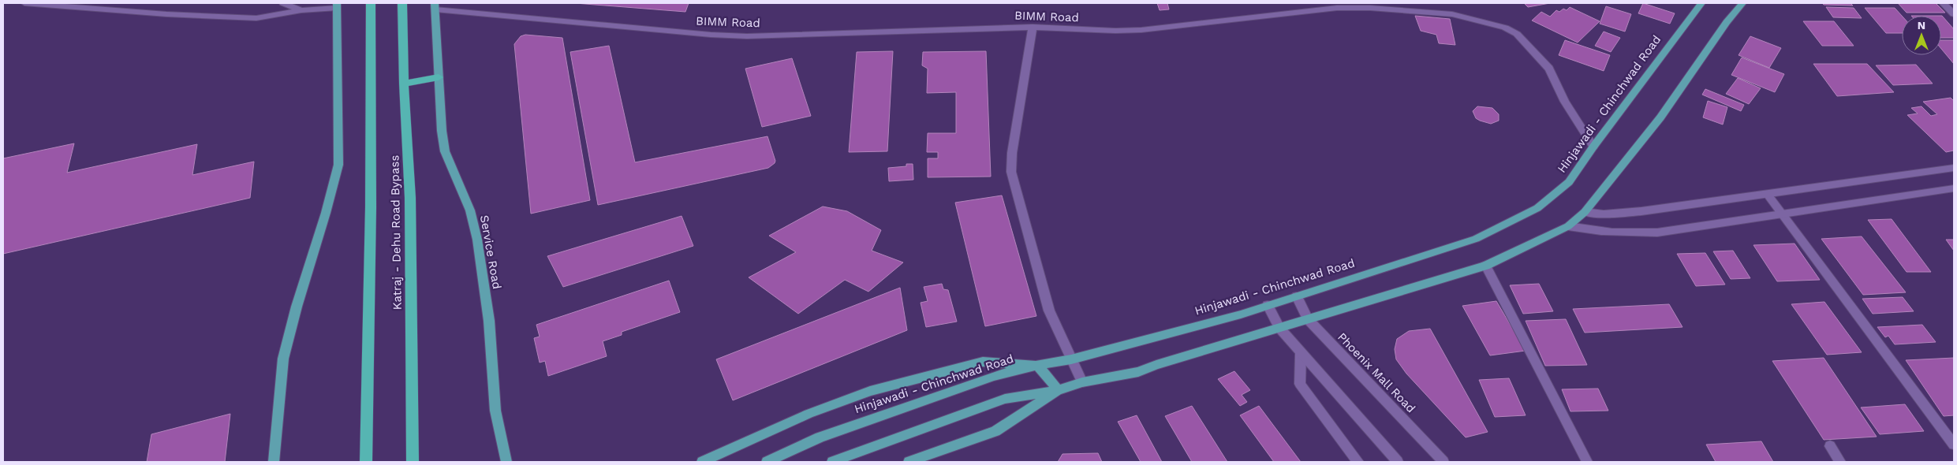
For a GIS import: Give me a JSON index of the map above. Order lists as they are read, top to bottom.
{
  "streets": {
    "highway": ["Katraj - Dehu Road Bypass"],
    "main road": ["Hinjawadi - Chinchwad Road", "Service Road"],
    "street": ["BIMM Road", "Phoenix Mall Road"]
  },
  "crossings": [
    ["BIMM Road", "Hinjawadi - Chinchwad Road"],
    ["BIMM Road", "Service Road"],
    ["Hinjawadi - Chinchwad Road", "Phoenix Mall Road"]
  ],
  "north": "top"
}
